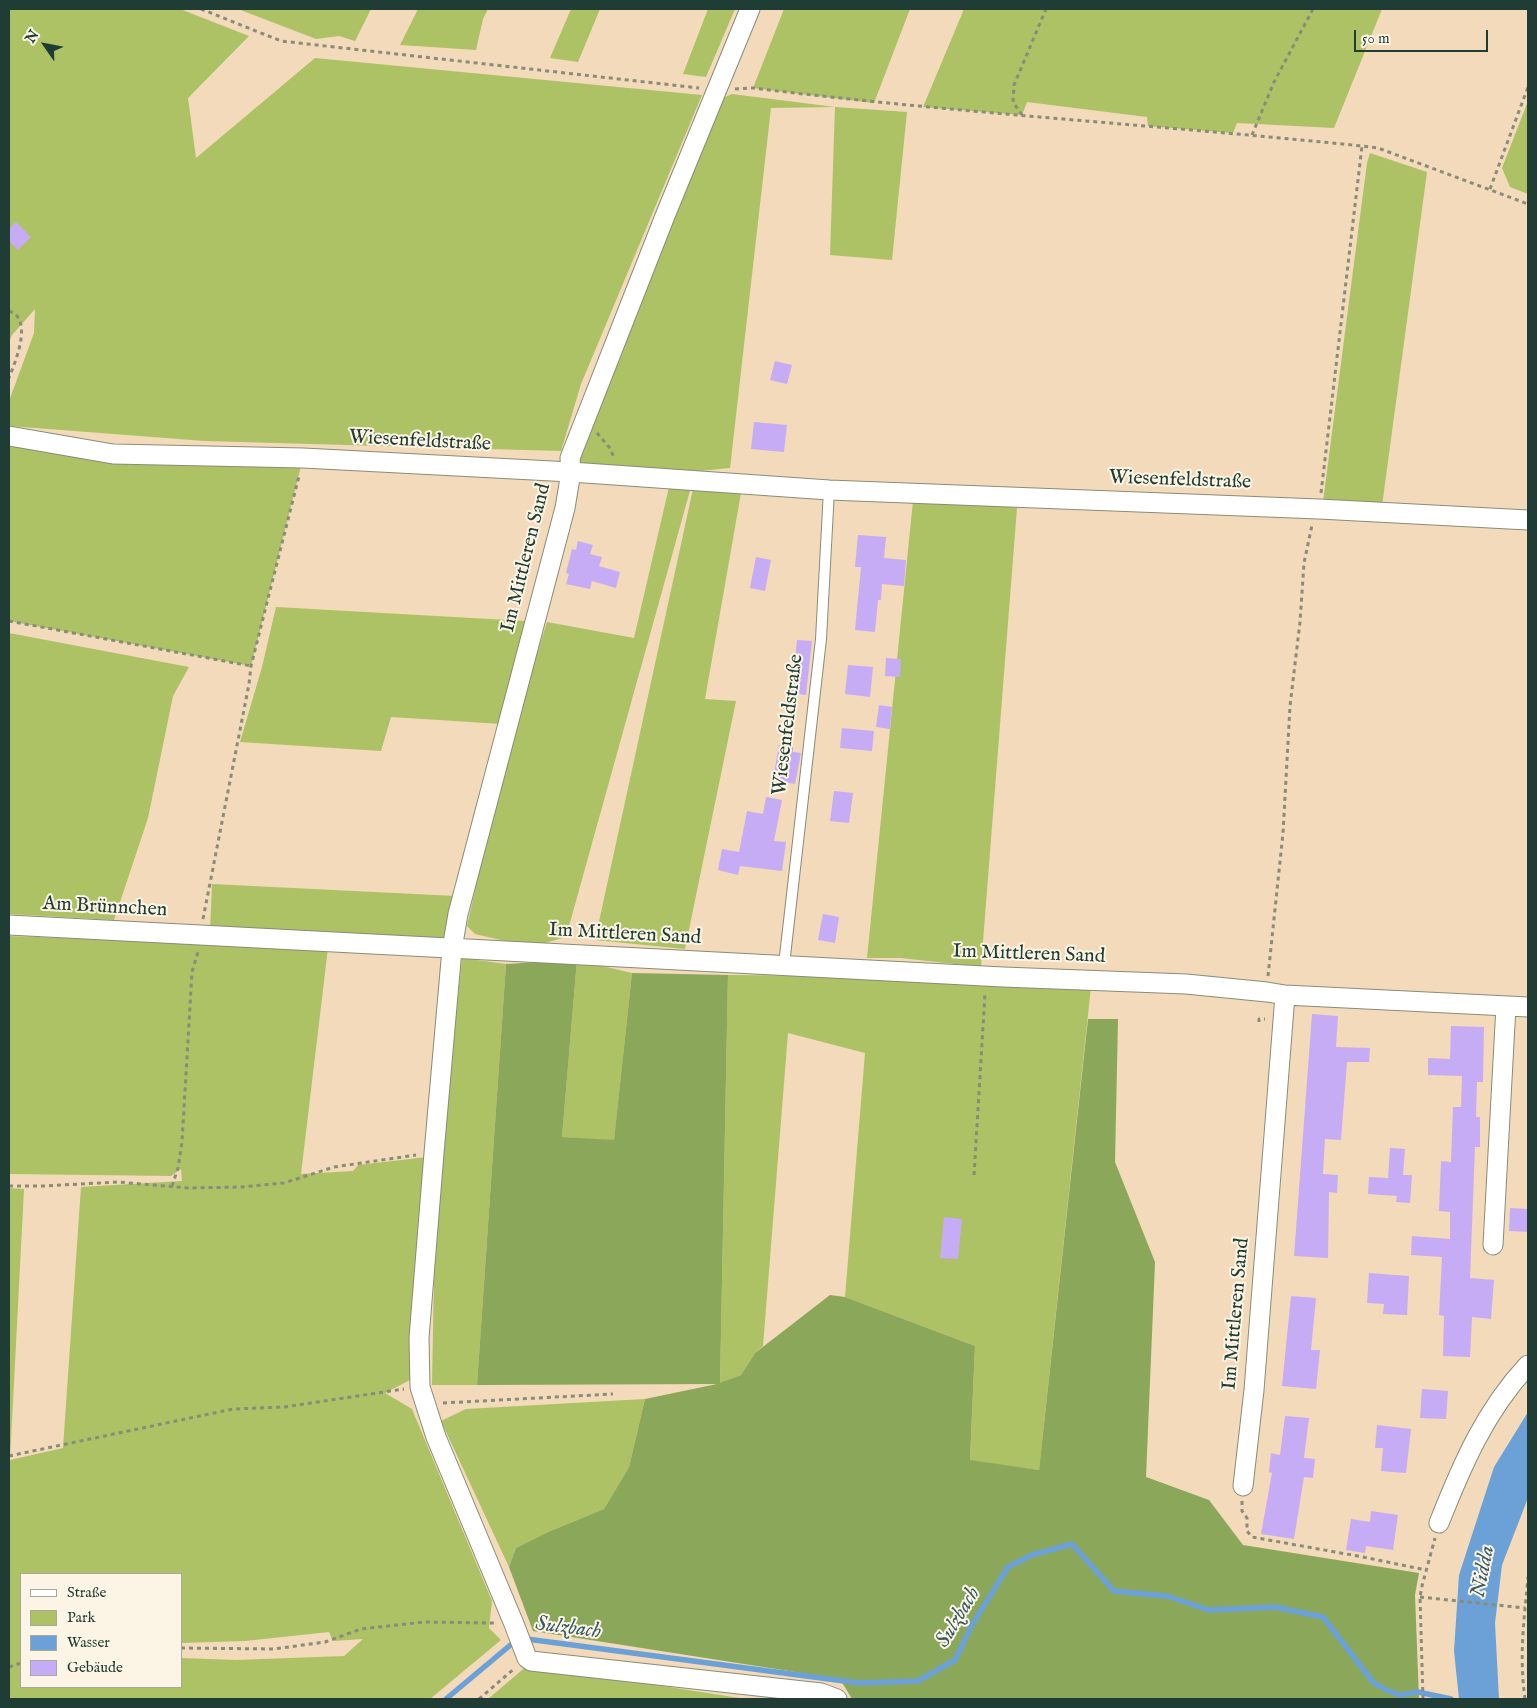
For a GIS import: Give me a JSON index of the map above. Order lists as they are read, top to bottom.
{
  "streets": {
    "street": ["Wiesenfeldstraße", "Im Mittleren Sand", "Am Brünnchen"]
  },
  "crossings": [
    ["Wiesenfeldstraße", "Im Mittleren Sand"],
    ["Im Mittleren Sand", "Am Brünnchen"]
  ],
  "water": ["Nidda", "Sulzbach"],
  "legend": [
    "Straße",
    "Park",
    "Wasser",
    "Gebäude"
  ],
  "scale_bar": "50 m",
  "north": "top left"
}
